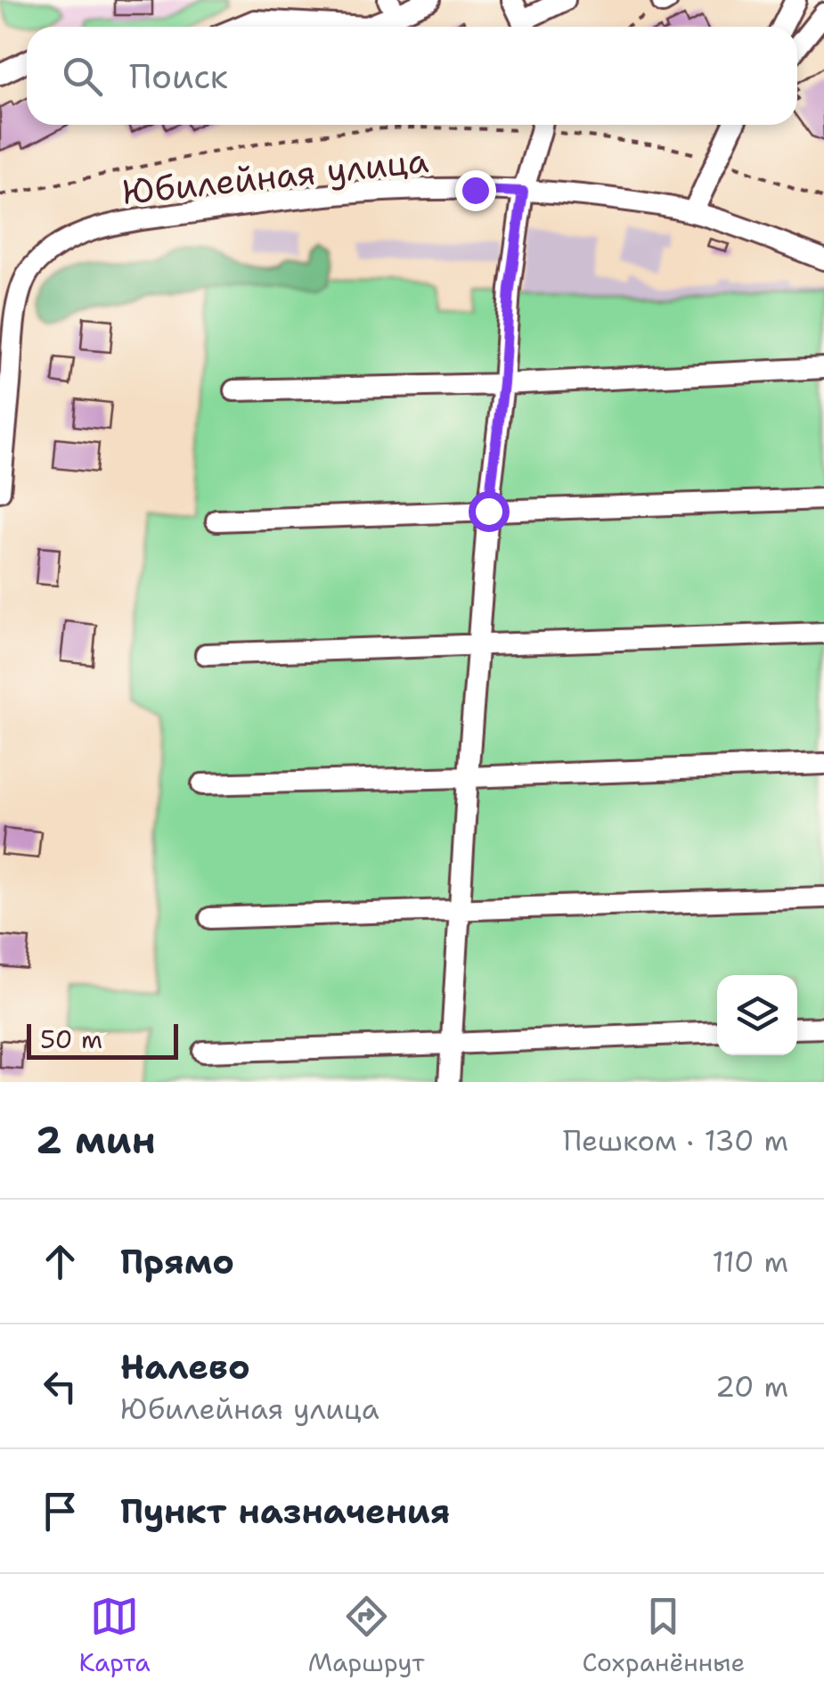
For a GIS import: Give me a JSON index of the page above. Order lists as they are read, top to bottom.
{
  "streets": {
    "street": ["Юбилейная улица"]
  },
  "scale_bar": "50 m",
  "page": {
    "search": "Поиск",
    "scale": "50 m",
    "heading": ["2 мин", "Пешком · 130 m"],
    "list": [
      ["Прямо", "110 m"],
      ["Налево", "Юбилейная улица", "20 m"],
      "Пункт назначения"
    ],
    "nav": ["Карта", "Маршрут", "Сохранённые"]
  }
}
